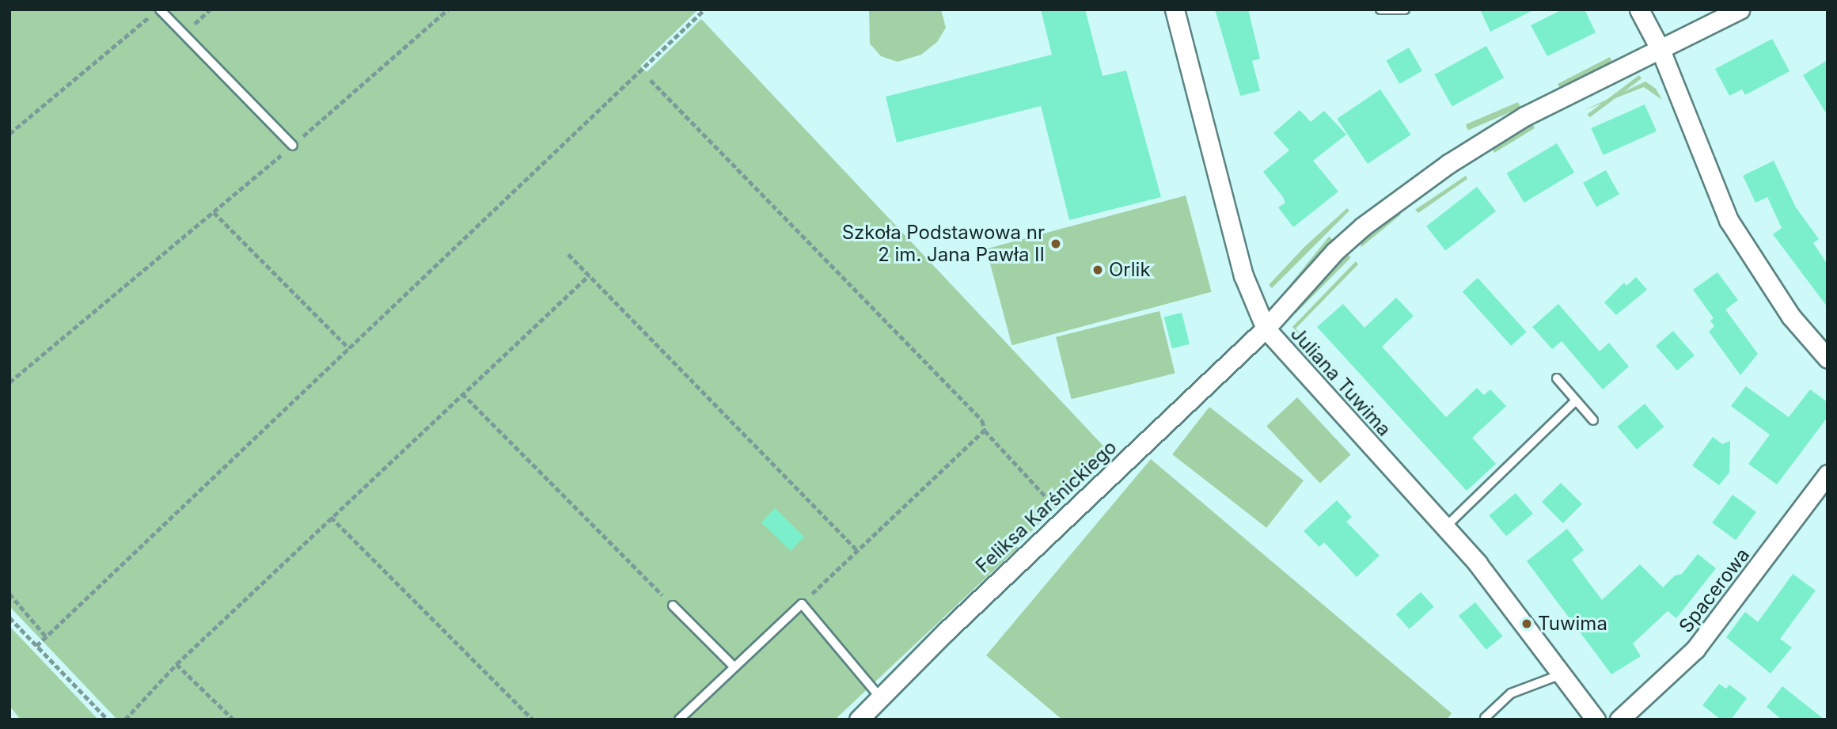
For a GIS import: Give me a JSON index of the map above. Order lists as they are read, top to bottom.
{
  "streets": {
    "street": ["Juliana Tuwima", "Feliksa Karśnickiego", "Spacerowa"]
  },
  "crossings": [
    ["Juliana Tuwima", "Feliksa Karśnickiego"]
  ],
  "places": ["Szkoła Podstawowa nr 2 im. Jana Pawła II", "Orlik", "Tuwima"]
}
